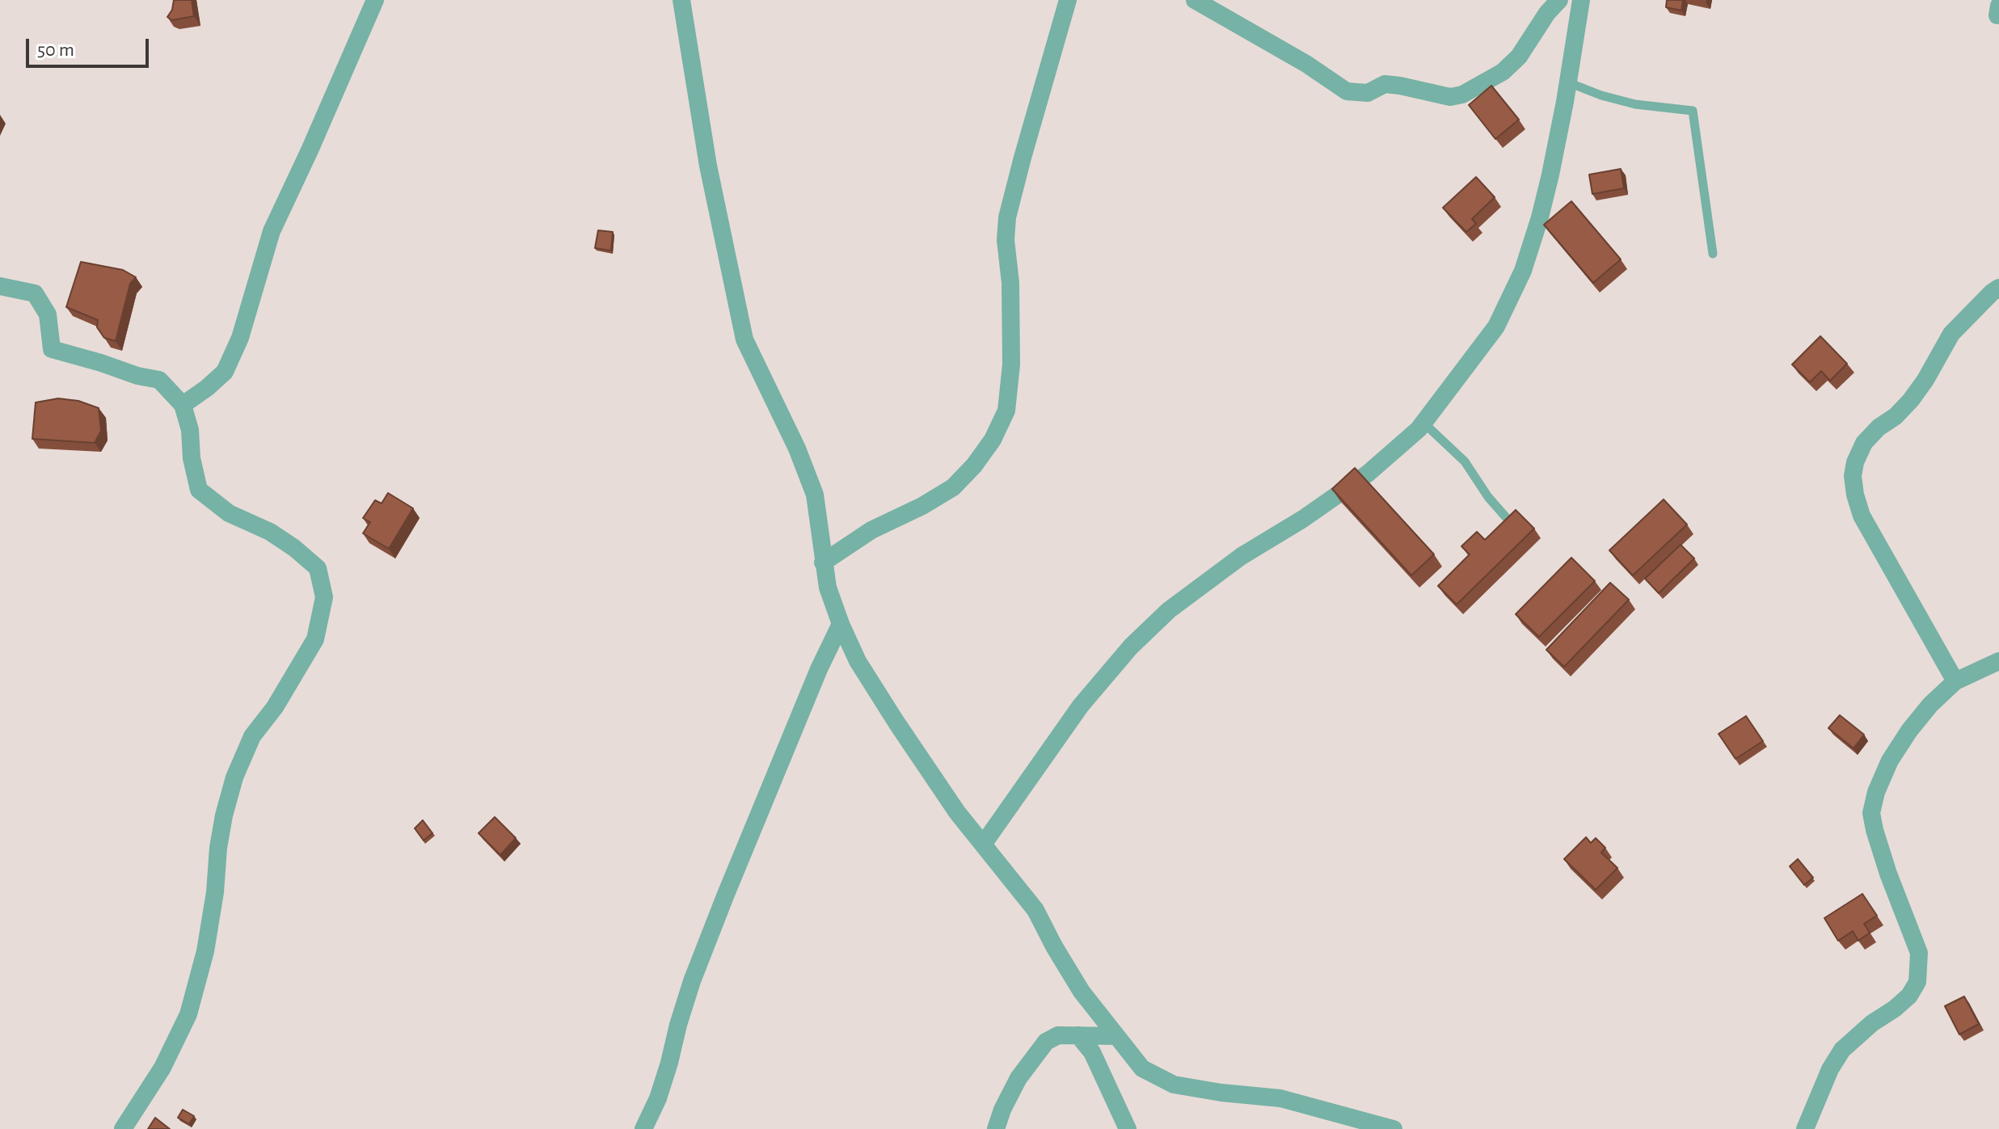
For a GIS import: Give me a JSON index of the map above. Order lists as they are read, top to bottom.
{
  "scale_bar": "50 m"
}
